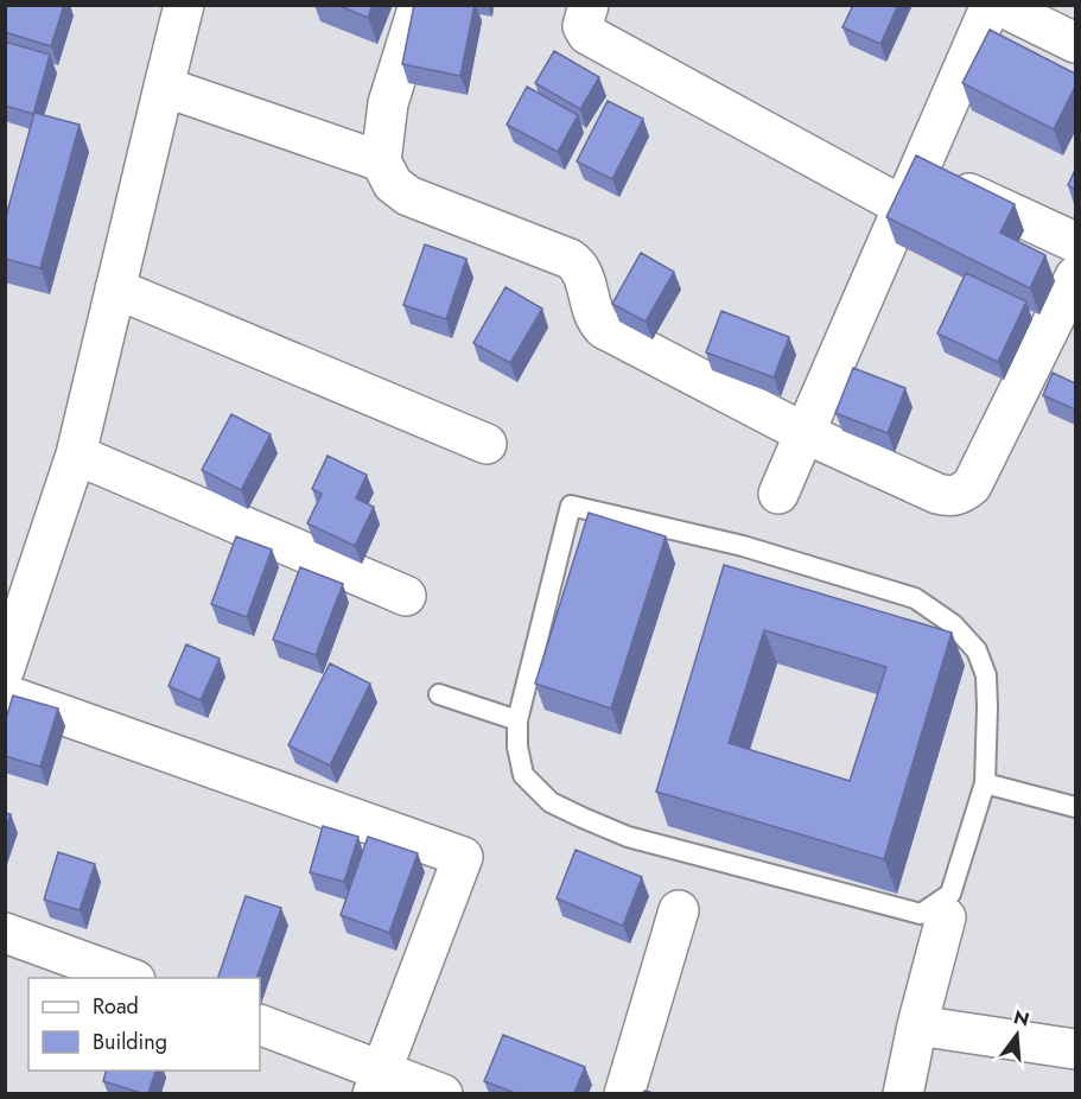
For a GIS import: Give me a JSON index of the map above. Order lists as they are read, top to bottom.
{
  "legend": ["Road", "Building"],
  "north": "top"
}
